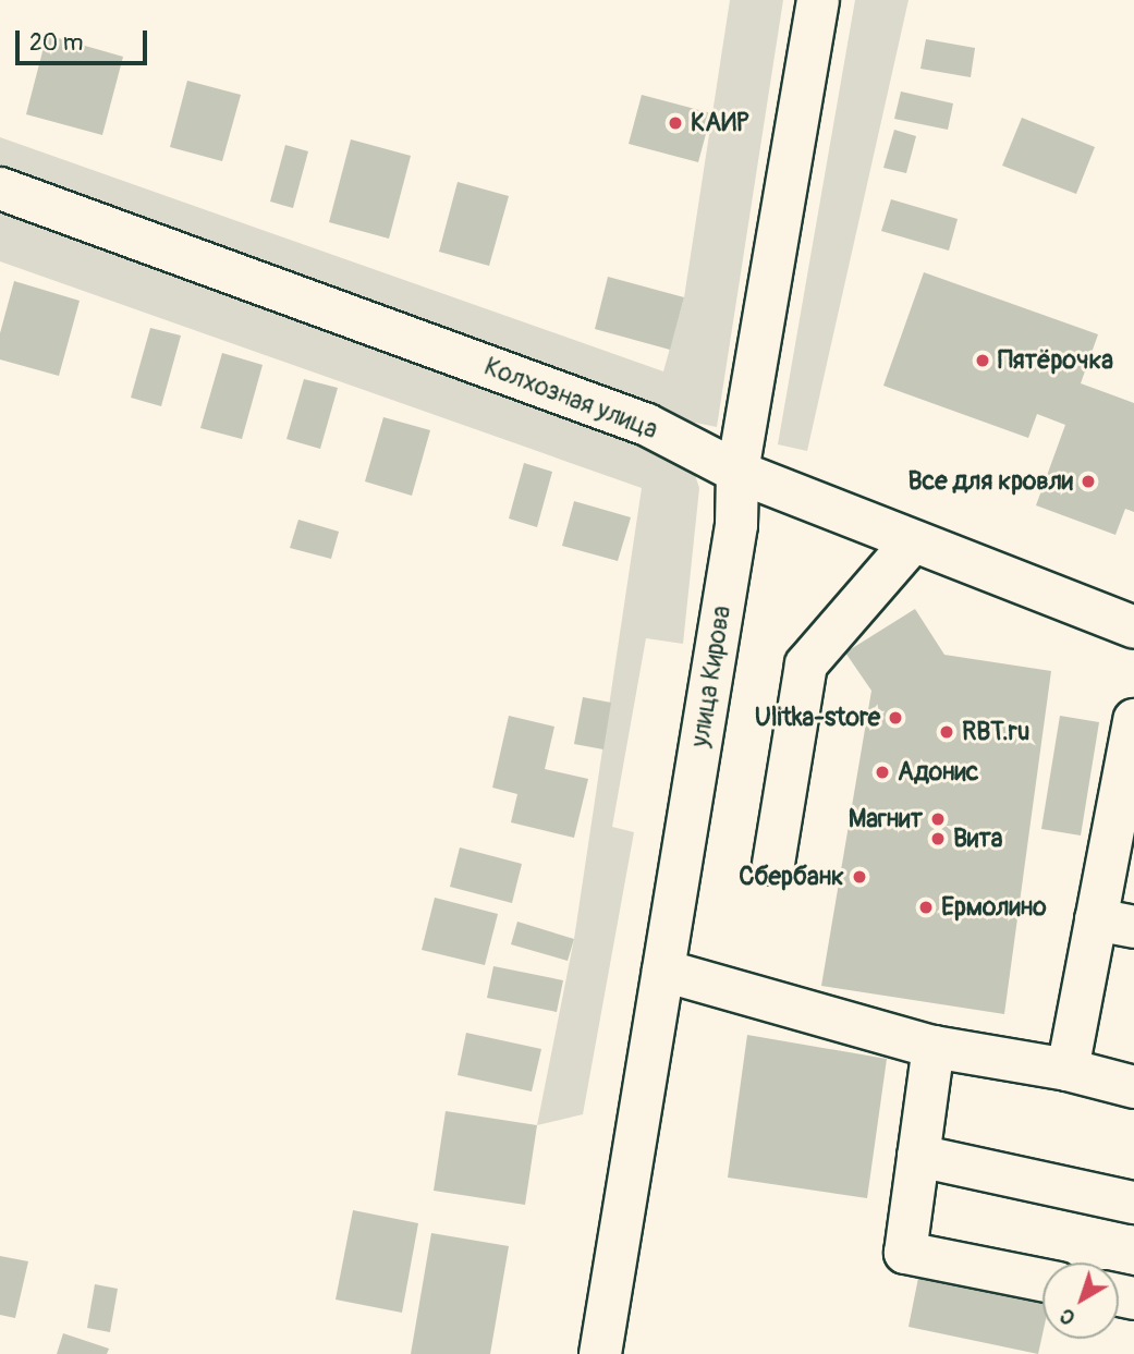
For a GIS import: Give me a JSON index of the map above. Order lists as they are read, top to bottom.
{
  "streets": {
    "main road": ["Колхозная улица", "улица Кирова"]
  },
  "crossings": [
    ["Колхозная улица", "улица Кирова"]
  ],
  "places": [
    "КАИР",
    "Пятёрочка",
    "Все для кровли",
    "Ulitka-store",
    "RBT.ru",
    "Адонис",
    "Магнит",
    "Вита",
    "Сбербанк",
    "Ермолино"
  ],
  "scale_bar": "20 m",
  "north": "bottom left"
}
